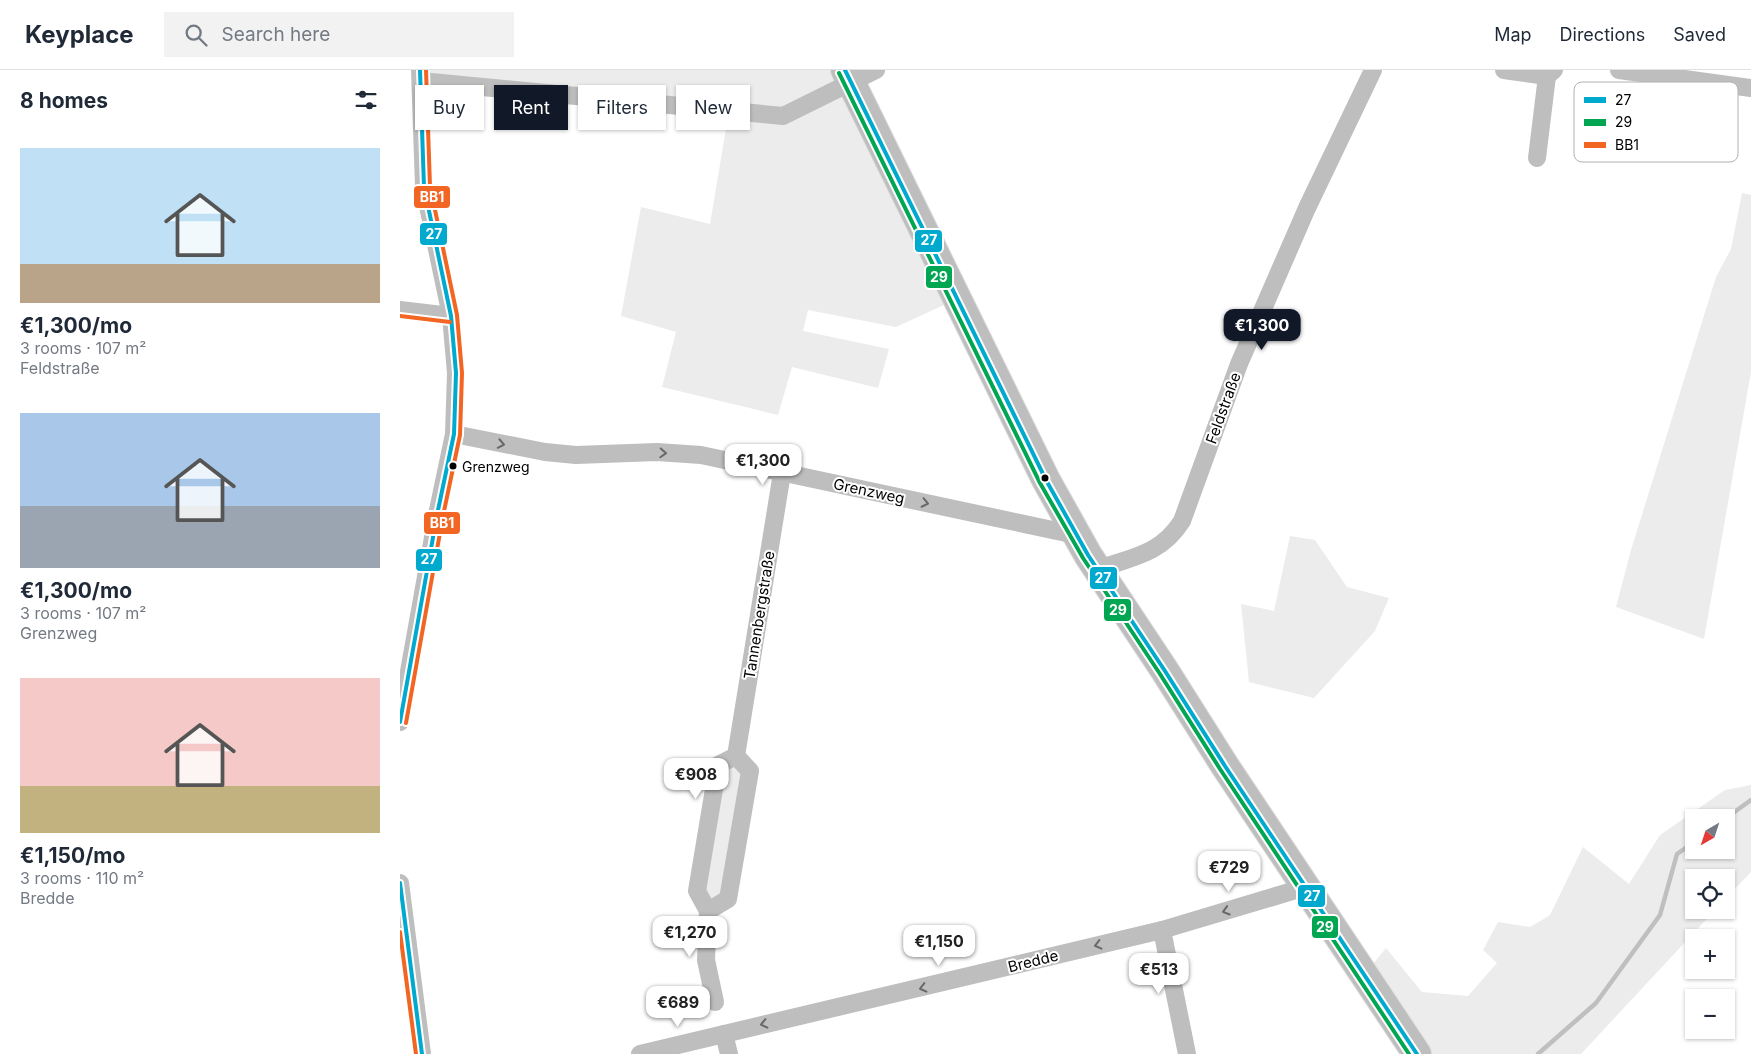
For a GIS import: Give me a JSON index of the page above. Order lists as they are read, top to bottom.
{
  "streets": {
    "street": [
      "Feldstraße",
      "Grenzweg",
      "Tannenbergstraße",
      "Bredde"
    ]
  },
  "crossings": [
    ["Grenzweg", "Tannenbergstraße"]
  ],
  "one_way": ["Grenzweg", "Bredde"],
  "places": ["Grenzweg"],
  "lines": ["transit line 27", "transit line BB1", "transit line 29"],
  "legend": ["27", "29", "BB1"],
  "north": "bottom left",
  "page": {
    "header": "Keyplace",
    "search": "Search here",
    "nav": ["Map", "Directions", "Saved"],
    "heading": "8 homes",
    "chip": [
      "Buy",
      "Rent",
      "Filters",
      "New"
    ],
    "list": [
      {
        "name": "€1,300/mo",
        "note": "3 rooms · 107 m² · Feldstraße"
      },
      {
        "name": "€1,300/mo",
        "note": "3 rooms · 107 m² · Grenzweg"
      },
      {
        "name": "€1,150/mo",
        "note": "3 rooms · 110 m² · Bredde"
      }
    ],
    "price": [
      "€1,300",
      "€1,300",
      "€908",
      "€729",
      "€1,270",
      "€1,150",
      "€513",
      "€689"
    ],
    "map_buttons": ["+", "−"]
  }
}
